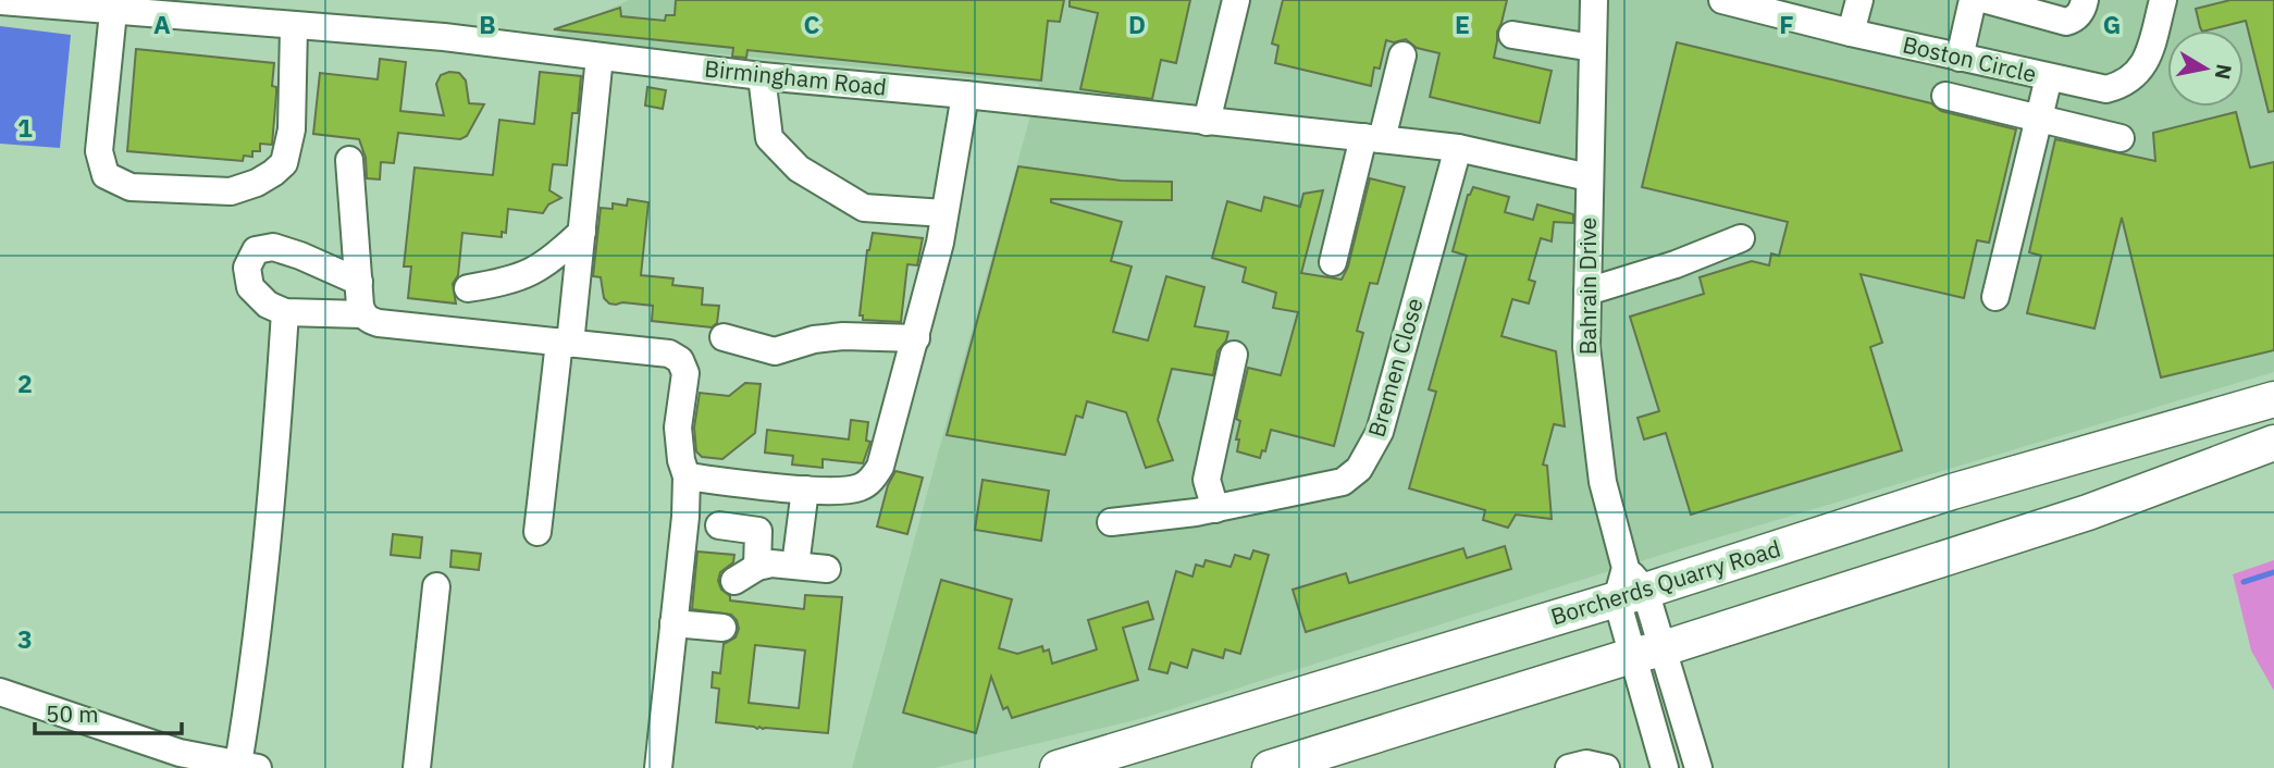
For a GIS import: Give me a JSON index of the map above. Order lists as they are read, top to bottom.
{
  "streets": {
    "main road": ["Borcherds Quarry Road"],
    "lane": [
      "Boston Circle",
      "Birmingham Road",
      "Bahrain Drive",
      "Bremen Close"
    ]
  },
  "crossings": [
    ["Birmingham Road", "Bahrain Drive"],
    ["Birmingham Road", "Bremen Close"],
    ["Bahrain Drive", "Borcherds Quarry Road"]
  ],
  "scale_bar": "50 m",
  "north": "right",
  "grid": {
    "columns": [
      "A",
      "B",
      "C",
      "D",
      "E",
      "F",
      "G"
    ],
    "rows": ["1", "2", "3"]
  }
}
